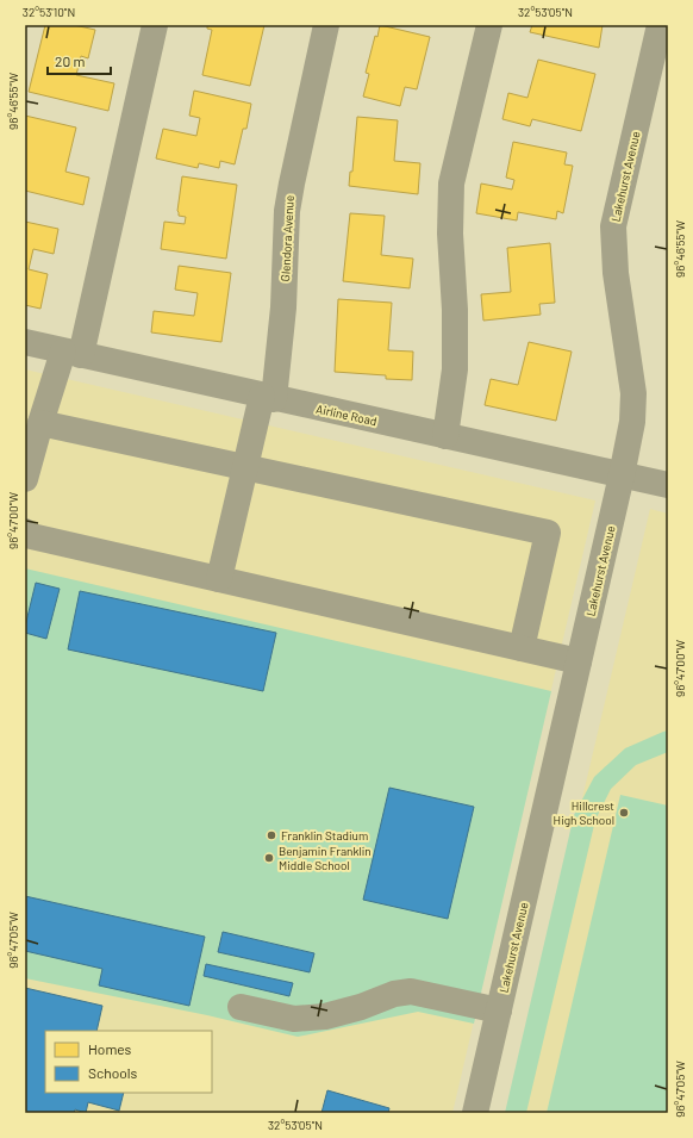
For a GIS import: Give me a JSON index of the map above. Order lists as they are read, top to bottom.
{
  "streets": {
    "street": ["Lakehurst Avenue", "Glendora Avenue", "Airline Road"]
  },
  "crossings": [
    ["Lakehurst Avenue", "Airline Road"],
    ["Glendora Avenue", "Airline Road"]
  ],
  "places": ["Hillcrest High School", "Franklin Stadium", "Benjamin Franklin Middle School"],
  "legend": ["Homes", "Schools"],
  "scale_bar": "20 m",
  "coordinates": [
    "32°53'10\"N",
    "32°53'05\"N",
    "96°46'55\"W",
    "96°47'00\"W",
    "96°47'05\"W"
  ]
}
